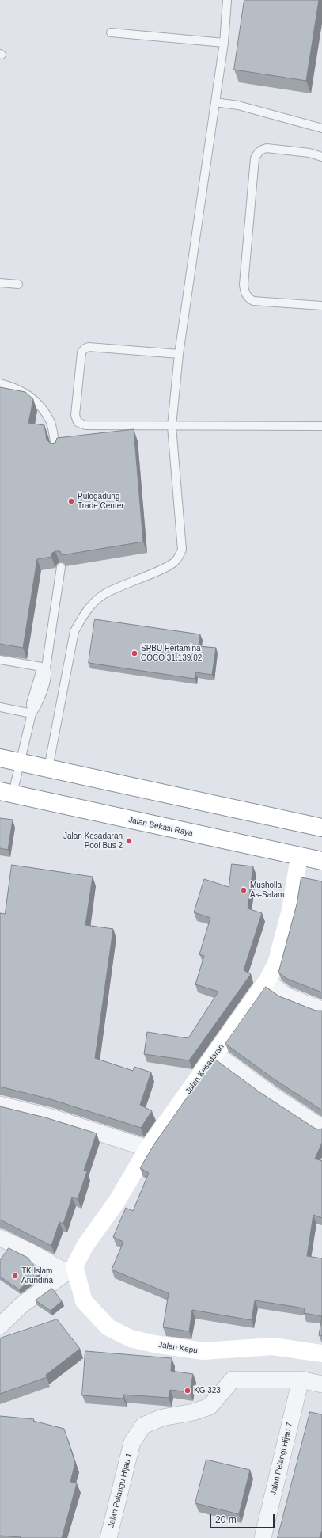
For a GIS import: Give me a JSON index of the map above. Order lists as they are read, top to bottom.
{
  "streets": {
    "main road": ["Jalan Bekasi Raya", "Jalan Kesadaran", "Jalan Kepu"],
    "street": ["Jalan Pelangi Hijau 7", "Jalan Pelangu Hijau 1"]
  },
  "crossings": [
    ["Jalan Bekasi Raya", "Jalan Kesadaran"],
    ["Jalan Kesadaran", "Jalan Kepu"],
    ["Jalan Pelangi Hijau 7", "Jalan Pelangu Hijau 1"]
  ],
  "places": [
    "Pulogadung Trade Center",
    "SPBU Pertamina COCO 31.139.02",
    "Jalan Kesadaran Pool Bus 2",
    "Musholla As-Salam",
    "TK Islam Arundina",
    "KG 323"
  ],
  "scale_bar": "20 m"
}
